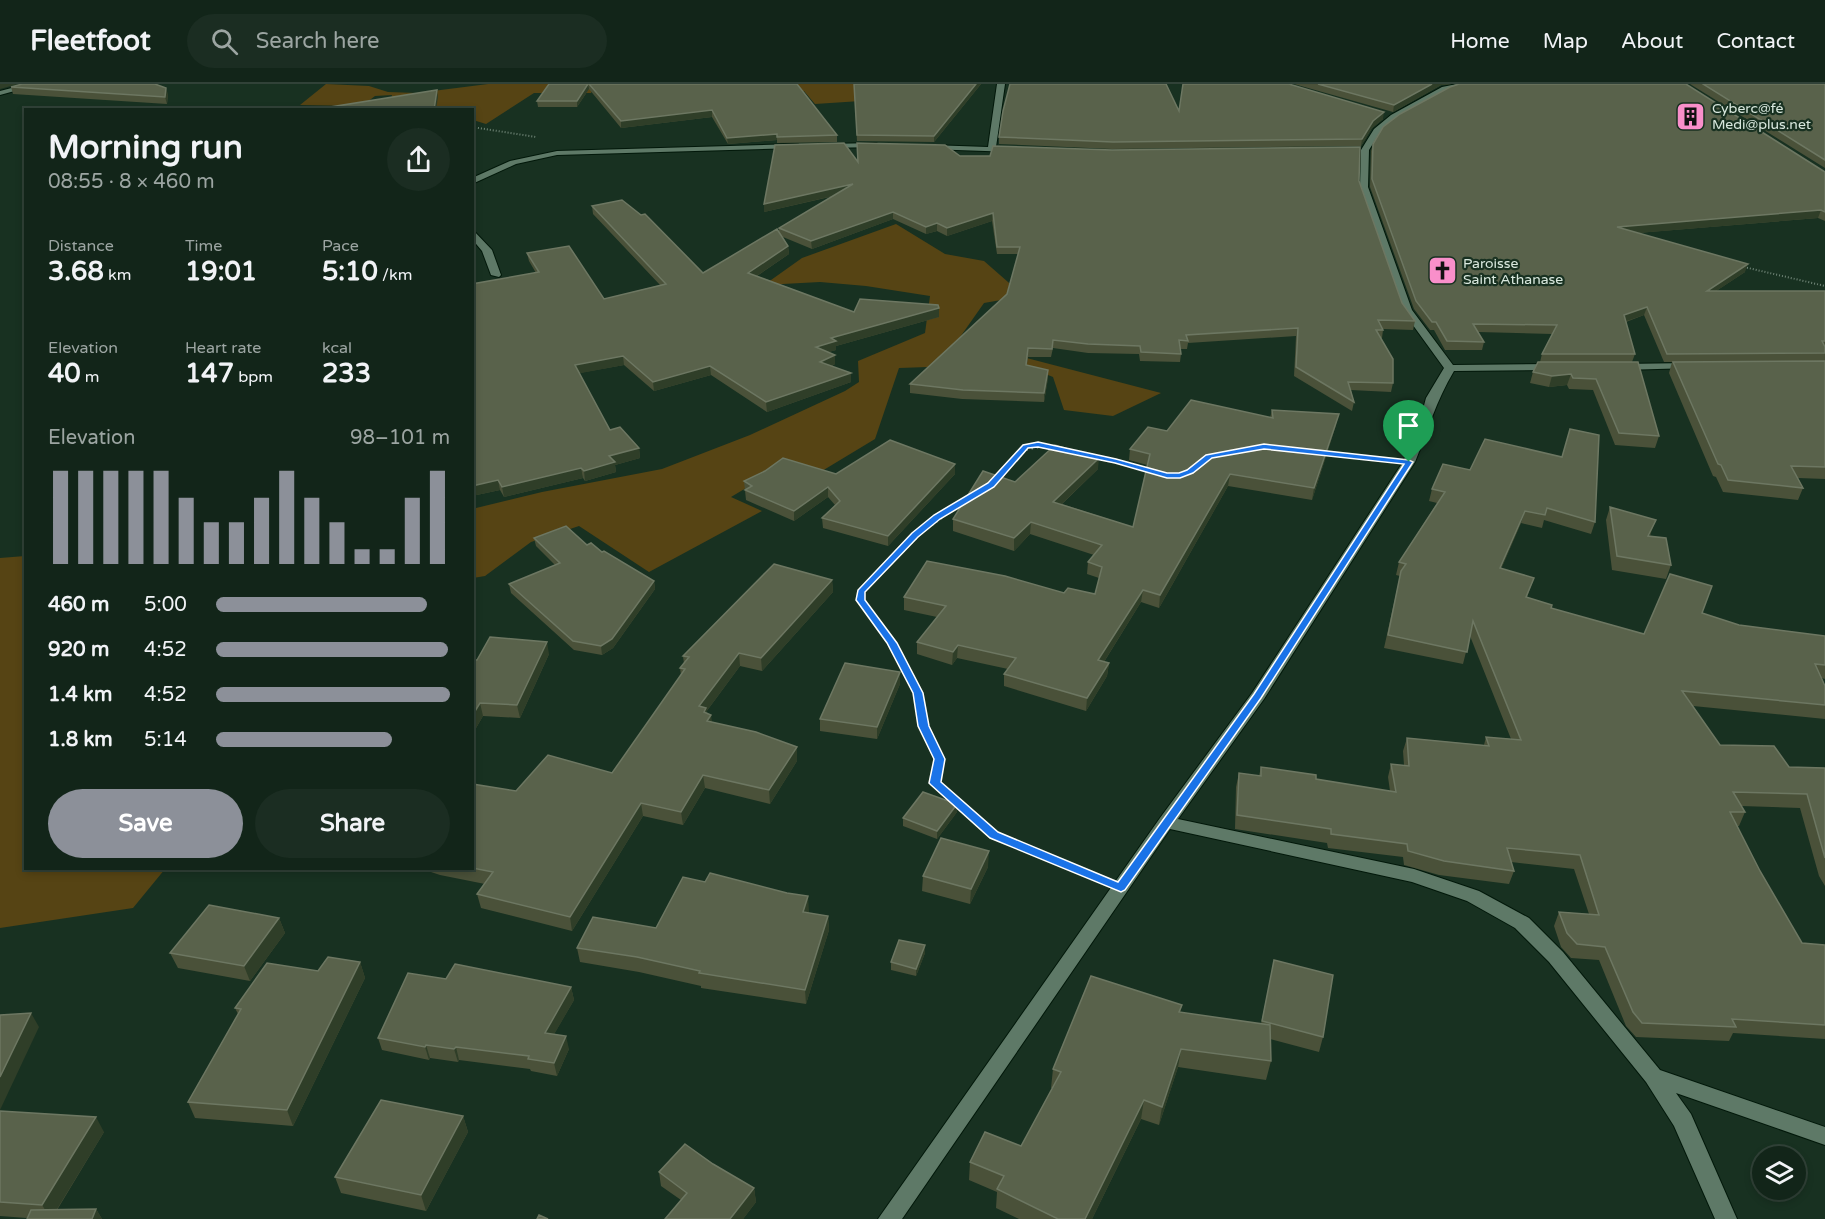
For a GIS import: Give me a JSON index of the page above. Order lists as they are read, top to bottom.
{
  "places": {
    "building": ["Cyberc@fé Medi@plus.net"],
    "church": ["Paroisse Saint Athanase"]
  },
  "page": {
    "header": "Fleetfoot",
    "search": "Search here",
    "nav": [
      "Home",
      "Map",
      "About",
      "Contact"
    ],
    "heading": ["Morning run", "08:55 · 8 × 460 m"],
    "stats": [
      ["Distance", "3.68 km"],
      ["Time", "19:01"],
      ["Pace", "5:10 /km"],
      ["Elevation", "40 m"],
      ["Heart rate", "147 bpm"],
      ["kcal", "233"]
    ],
    "chart": ["Elevation", "98–101 m"],
    "list": [
      {
        "name": "460 m",
        "note": "5:00"
      },
      {
        "name": "920 m",
        "note": "4:52"
      },
      {
        "name": "1.4 km",
        "note": "4:52"
      },
      {
        "name": "1.8 km",
        "note": "5:14"
      }
    ],
    "buttons": ["Save", "Share"]
  }
}
